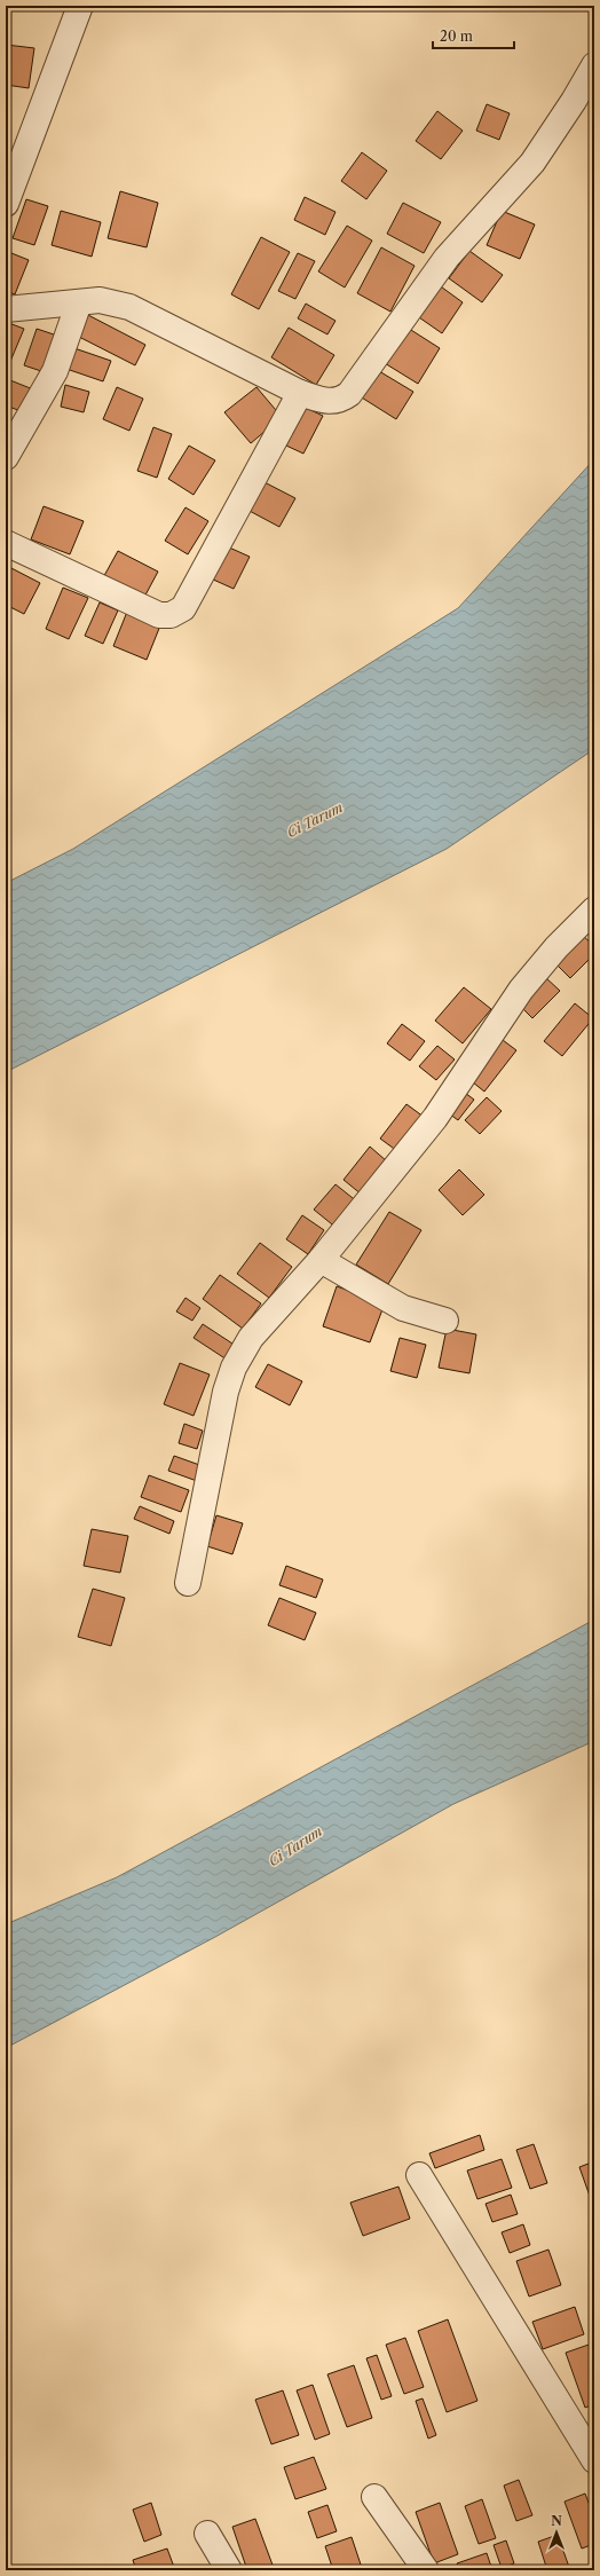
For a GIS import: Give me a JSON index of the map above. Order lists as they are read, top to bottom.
{
  "water": ["Ci Tarum"],
  "scale_bar": "20 m",
  "north": "top"
}
